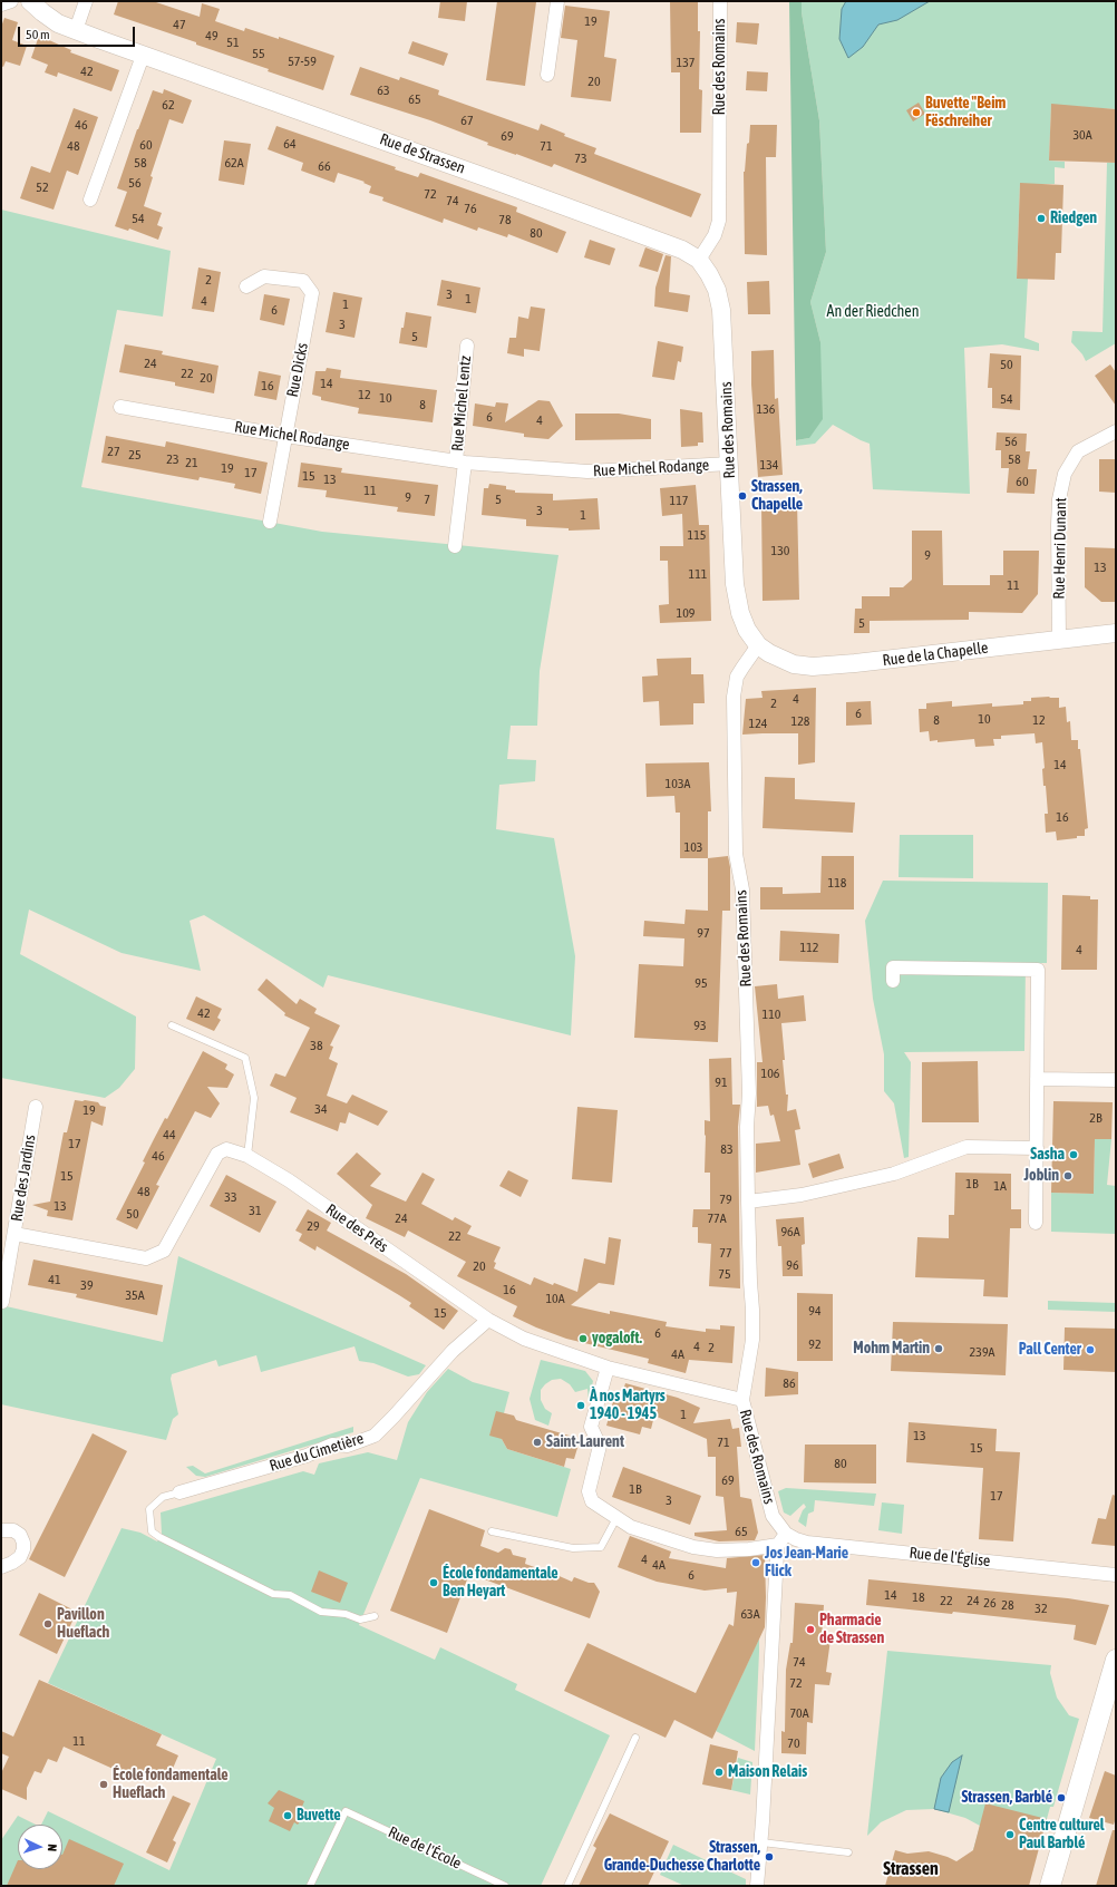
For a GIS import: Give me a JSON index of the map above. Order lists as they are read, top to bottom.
{
  "streets": {
    "main road": ["Rue des Romains", "Rue de Strassen", "Rue de la Chapelle"],
    "street": [
      "Rue Dicks",
      "Rue Michel Lentz",
      "Rue Michel Rodange",
      "Rue Henri Dunant",
      "Rue des Jardins",
      "Rue des Prés",
      "Rue du Cimetière",
      "Rue de l'Église"
    ],
    "lane": ["Rue de l'École"]
  },
  "crossings": [
    ["Rue des Romains", "Rue de Strassen"],
    ["Rue des Romains", "Rue Michel Rodange"],
    ["Rue des Romains", "Rue de la Chapelle"],
    ["Rue des Romains", "Rue des Prés"],
    ["Rue des Romains", "Rue de l'Église"],
    ["Rue Dicks", "Rue Michel Rodange"],
    ["Rue Michel Lentz", "Rue Michel Rodange"],
    ["Rue Henri Dunant", "Rue de la Chapelle"],
    ["Rue des Jardins", "Rue des Prés"],
    ["Rue des Prés", "Rue du Cimetière"]
  ],
  "districts": ["Strassen"],
  "parks": ["An der Riedchen"],
  "places": [
    "Buvette \"Beim Fëschreiher",
    "Riedgen",
    "Strassen, Chapelle",
    "Sasha",
    "Joblin",
    "yogaloft.",
    "Mohm Martin",
    "Pall Center",
    "À nos Martyrs 1940 - 1945",
    "Saint-Laurent",
    "Jos Jean-Marie Flick",
    "École fondamentale Ben Heyart",
    "Pavillon Hueflach",
    "Pharmacie de Strassen",
    "Maison Relais",
    "École fondamentale Hueflach",
    "Strassen, Barblé",
    "Buvette",
    "Centre culturel Paul Barblé",
    "Strassen, Grande-Duchesse Charlotte"
  ],
  "house_numbers": [
    "19",
    "47",
    "49",
    "51",
    "55",
    "57-59",
    "137",
    "42",
    "20",
    "63",
    "65",
    "62",
    "67",
    "46",
    "30A",
    "69",
    "64",
    "60",
    "48",
    "71",
    "73",
    "58",
    "62A",
    "66",
    "56",
    "52",
    "72",
    "74",
    "76",
    "54",
    "78",
    "80",
    "2",
    "3",
    "1",
    "4",
    "1",
    "6",
    "3",
    "5",
    "24",
    "50",
    "22",
    "20",
    "14",
    "16",
    "12",
    "10",
    "54",
    "8",
    "136",
    "6",
    "4",
    "56",
    "27",
    "25",
    "23",
    "58",
    "21",
    "134",
    "19",
    "17",
    "15",
    "13",
    "60",
    "11",
    "9",
    "7",
    "5",
    "117",
    "3",
    "1",
    "115",
    "130",
    "9",
    "13",
    "111",
    "11",
    "109",
    "5",
    "4",
    "2",
    "6",
    "10",
    "8",
    "12",
    "128",
    "124",
    "14",
    "103A",
    "16",
    "103",
    "118",
    "97",
    "112",
    "4",
    "95",
    "42",
    "110",
    "93",
    "38",
    "106",
    "91",
    "34",
    "19",
    "2B",
    "44",
    "17",
    "83",
    "46",
    "15",
    "1B",
    "1A",
    "48",
    "33",
    "79",
    "13",
    "31",
    "50",
    "24",
    "77A",
    "29",
    "96A",
    "22",
    "77",
    "96",
    "20",
    "75",
    "41",
    "39",
    "16",
    "35A",
    "10A",
    "94",
    "15",
    "6",
    "92",
    "4",
    "2",
    "239A",
    "4A",
    "86",
    "1",
    "13",
    "71",
    "15",
    "80",
    "69",
    "1B",
    "17",
    "3",
    "65",
    "4",
    "4A",
    "6",
    "14",
    "18",
    "22",
    "24",
    "26",
    "28",
    "32",
    "63A",
    "74",
    "72",
    "70A",
    "11",
    "70"
  ],
  "scale_bar": "50 m",
  "north": "right"
}
